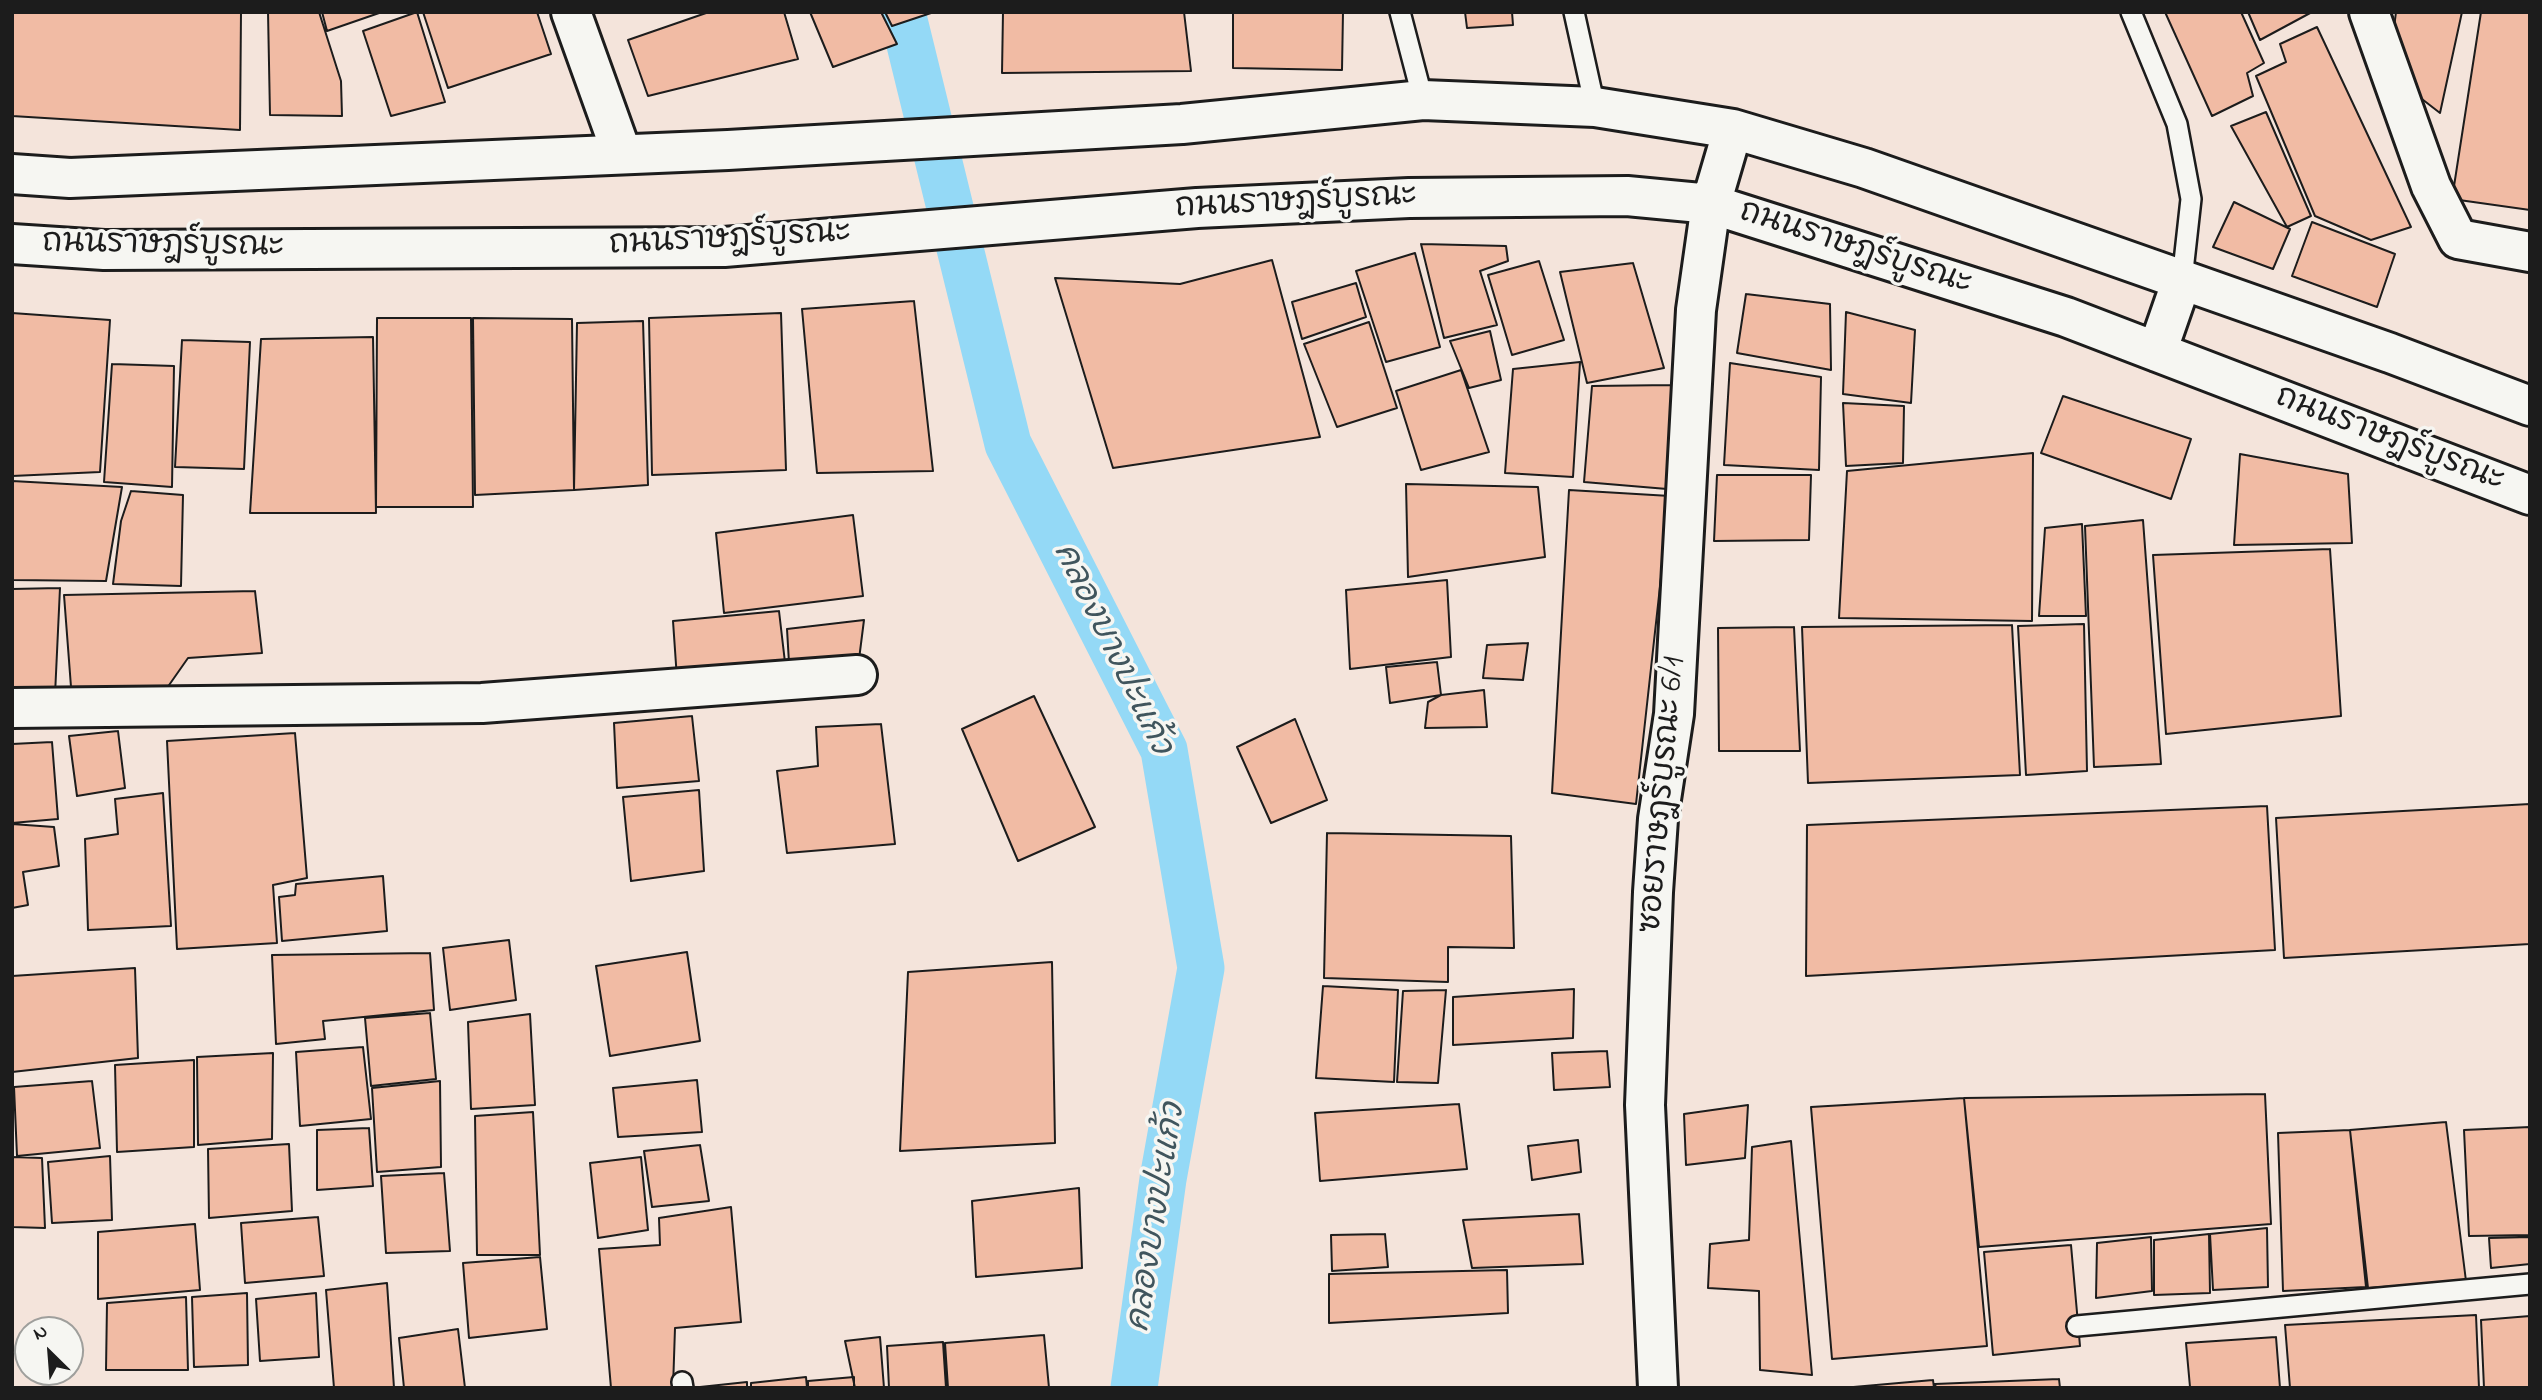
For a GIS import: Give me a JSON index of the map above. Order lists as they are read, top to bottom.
{
  "streets": {
    "main road": ["ถนนราษฎร์บูรณะ", "ซอยราษฎร์บูรณะ 6/1"]
  },
  "crossings": [
    ["ถนนราษฎร์บูรณะ", "ซอยราษฎร์บูรณะ 6/1"]
  ],
  "water": ["คลองบางปะแก้ว"],
  "north": "top left"
}
